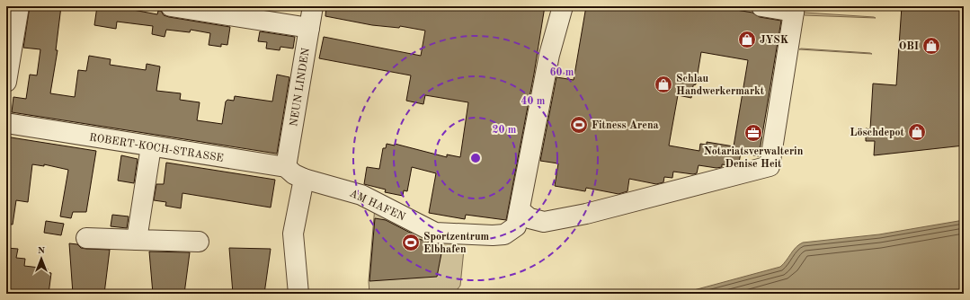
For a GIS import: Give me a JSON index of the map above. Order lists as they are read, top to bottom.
{
  "streets": {
    "street": ["NEUN LINDEN", "ROBERT-KOCH-STRASSE", "AM HAFEN"]
  },
  "crossings": [
    ["NEUN LINDEN", "ROBERT-KOCH-STRASSE"],
    ["ROBERT-KOCH-STRASSE", "AM HAFEN"]
  ],
  "places": {
    "shop": [
      "JYSK",
      "OBI",
      "Schlau Handwerkermarkt",
      "Löschdepot"
    ],
    "sports": ["Fitness Arena", "Sportzentrum Elbhafen"],
    "office": ["Notariatsverwalterin Denise Heit"]
  },
  "north": "top",
  "rings": ["60 m", "40 m", "20 m"]
}
